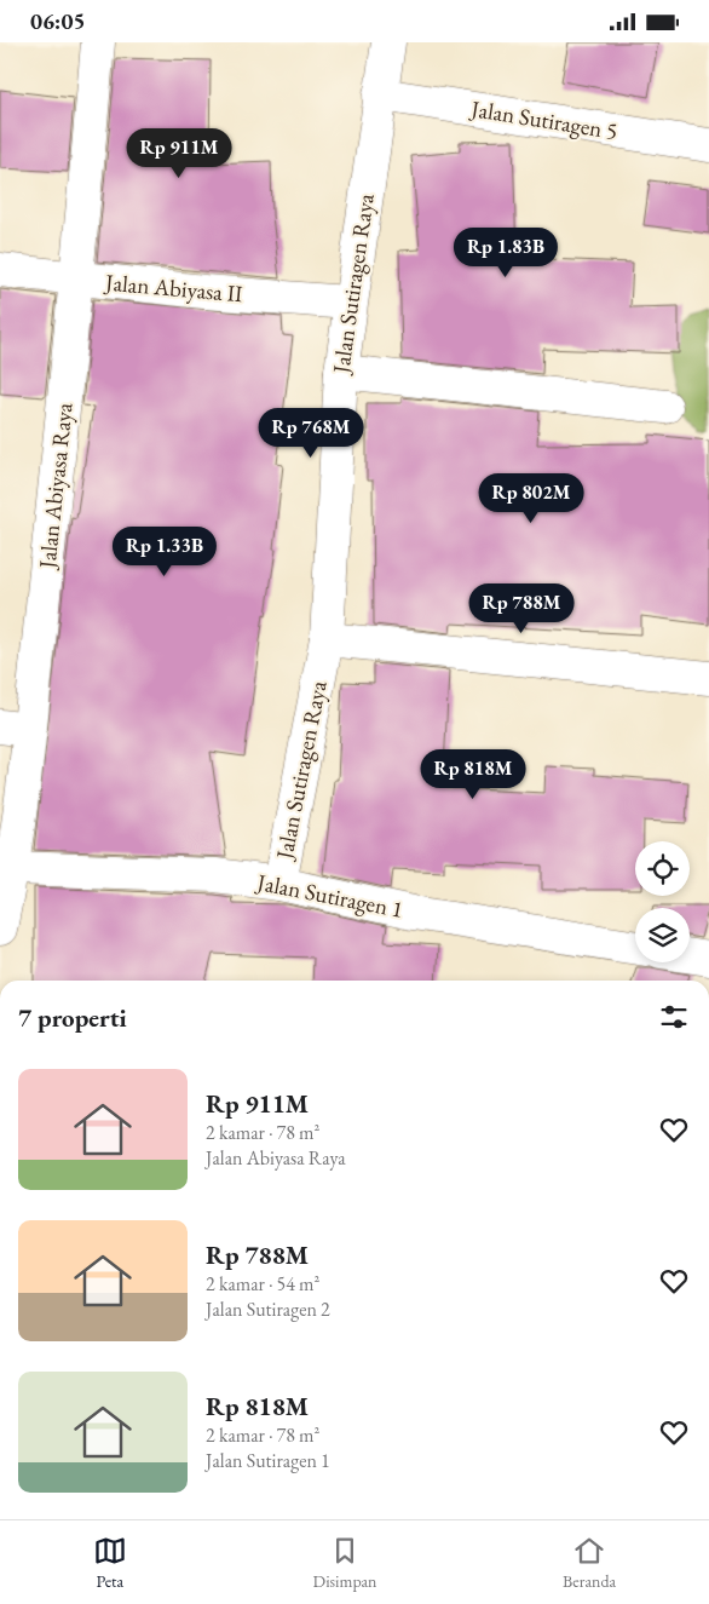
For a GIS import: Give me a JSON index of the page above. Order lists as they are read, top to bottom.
{
  "streets": {
    "street": [
      "Jalan Sutiragen 5",
      "Jalan Sutiragen Raya",
      "Jalan Abiyasa II",
      "Jalan Abiyasa Raya",
      "Jalan Sutiragen 1"
    ]
  },
  "crossings": [
    ["Jalan Sutiragen 5", "Jalan Sutiragen Raya"],
    ["Jalan Sutiragen Raya", "Jalan Abiyasa II"],
    ["Jalan Sutiragen Raya", "Jalan Sutiragen 1"],
    ["Jalan Abiyasa II", "Jalan Abiyasa Raya"],
    ["Jalan Abiyasa Raya", "Jalan Sutiragen 1"]
  ],
  "page": {
    "status": "06:05",
    "price": [
      "Rp 911M",
      "Rp 1.83B",
      "Rp 768M",
      "Rp 802M",
      "Rp 1.33B",
      "Rp 788M",
      "Rp 818M"
    ],
    "heading": "7 properti",
    "list": [
      {
        "name": "Rp 911M",
        "note": "2 kamar · 78 m² · Jalan Abiyasa Raya"
      },
      {
        "name": "Rp 788M",
        "note": "2 kamar · 54 m² · Jalan Sutiragen 2"
      },
      {
        "name": "Rp 818M",
        "note": "2 kamar · 78 m² · Jalan Sutiragen 1"
      }
    ],
    "tabs": ["Peta", "Disimpan", "Beranda"]
  }
}
